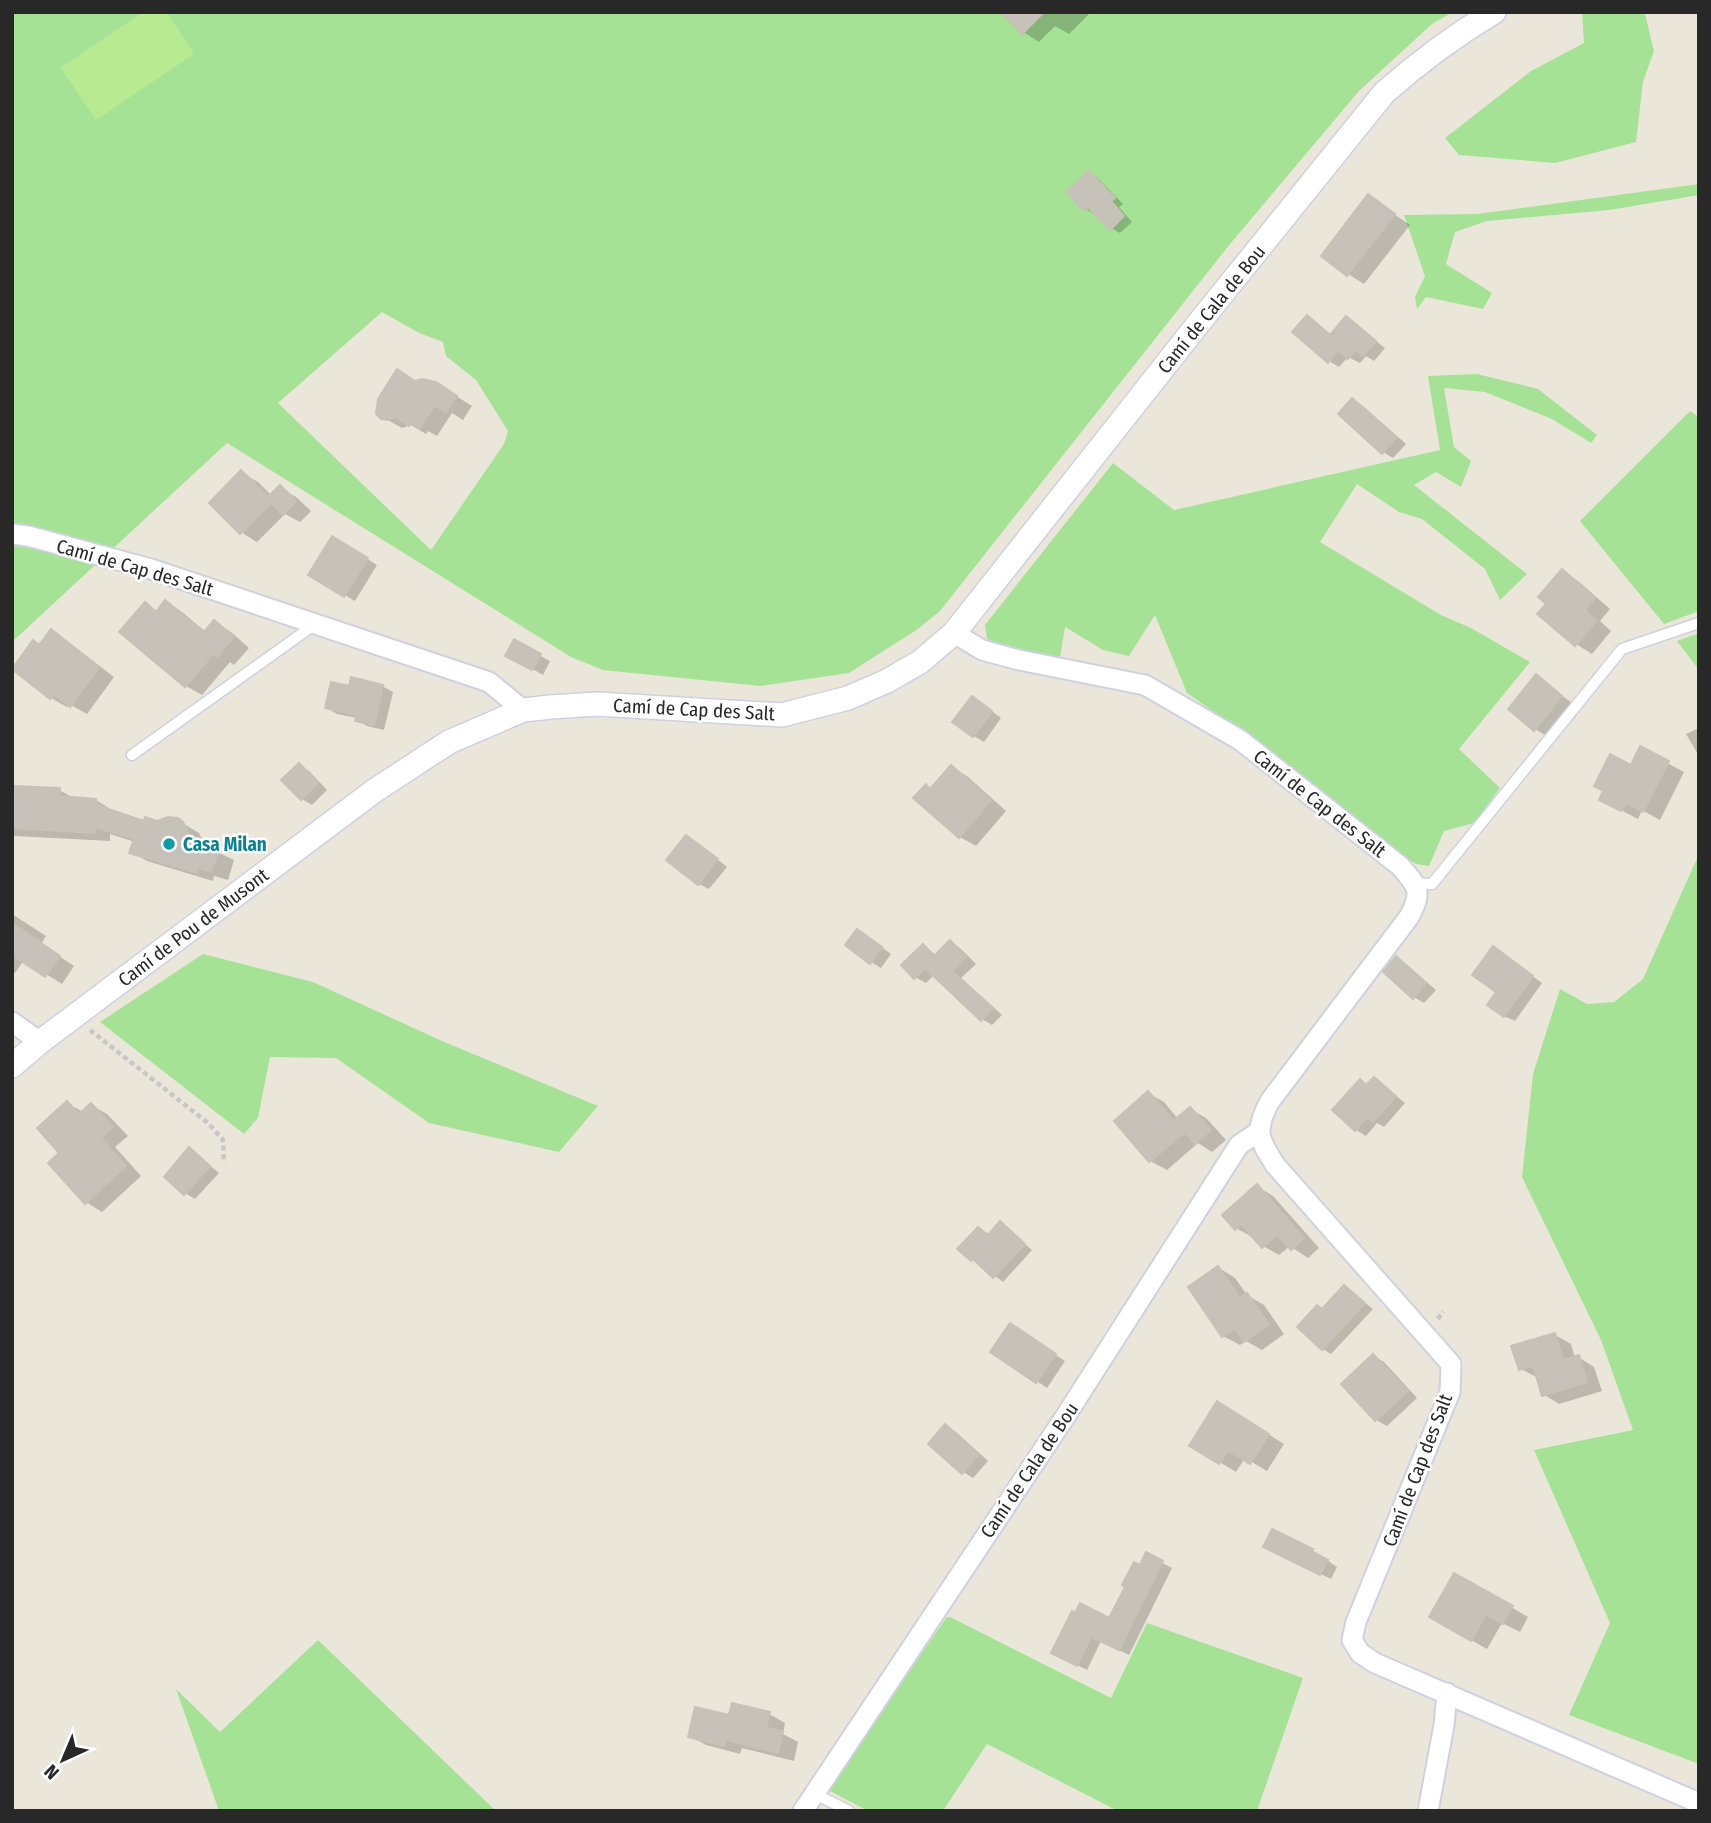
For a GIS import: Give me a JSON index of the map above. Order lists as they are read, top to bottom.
{
  "streets": {
    "street": ["Camí de Cala de Bou", "Camí de Cap des Salt", "Camí de Pou de Musont"]
  },
  "crossings": [
    ["Camí de Cala de Bou", "Camí de Cap des Salt"],
    ["Camí de Cap des Salt", "Camí de Pou de Musont"]
  ],
  "places": ["Casa Milan"],
  "north": "bottom left"
}
